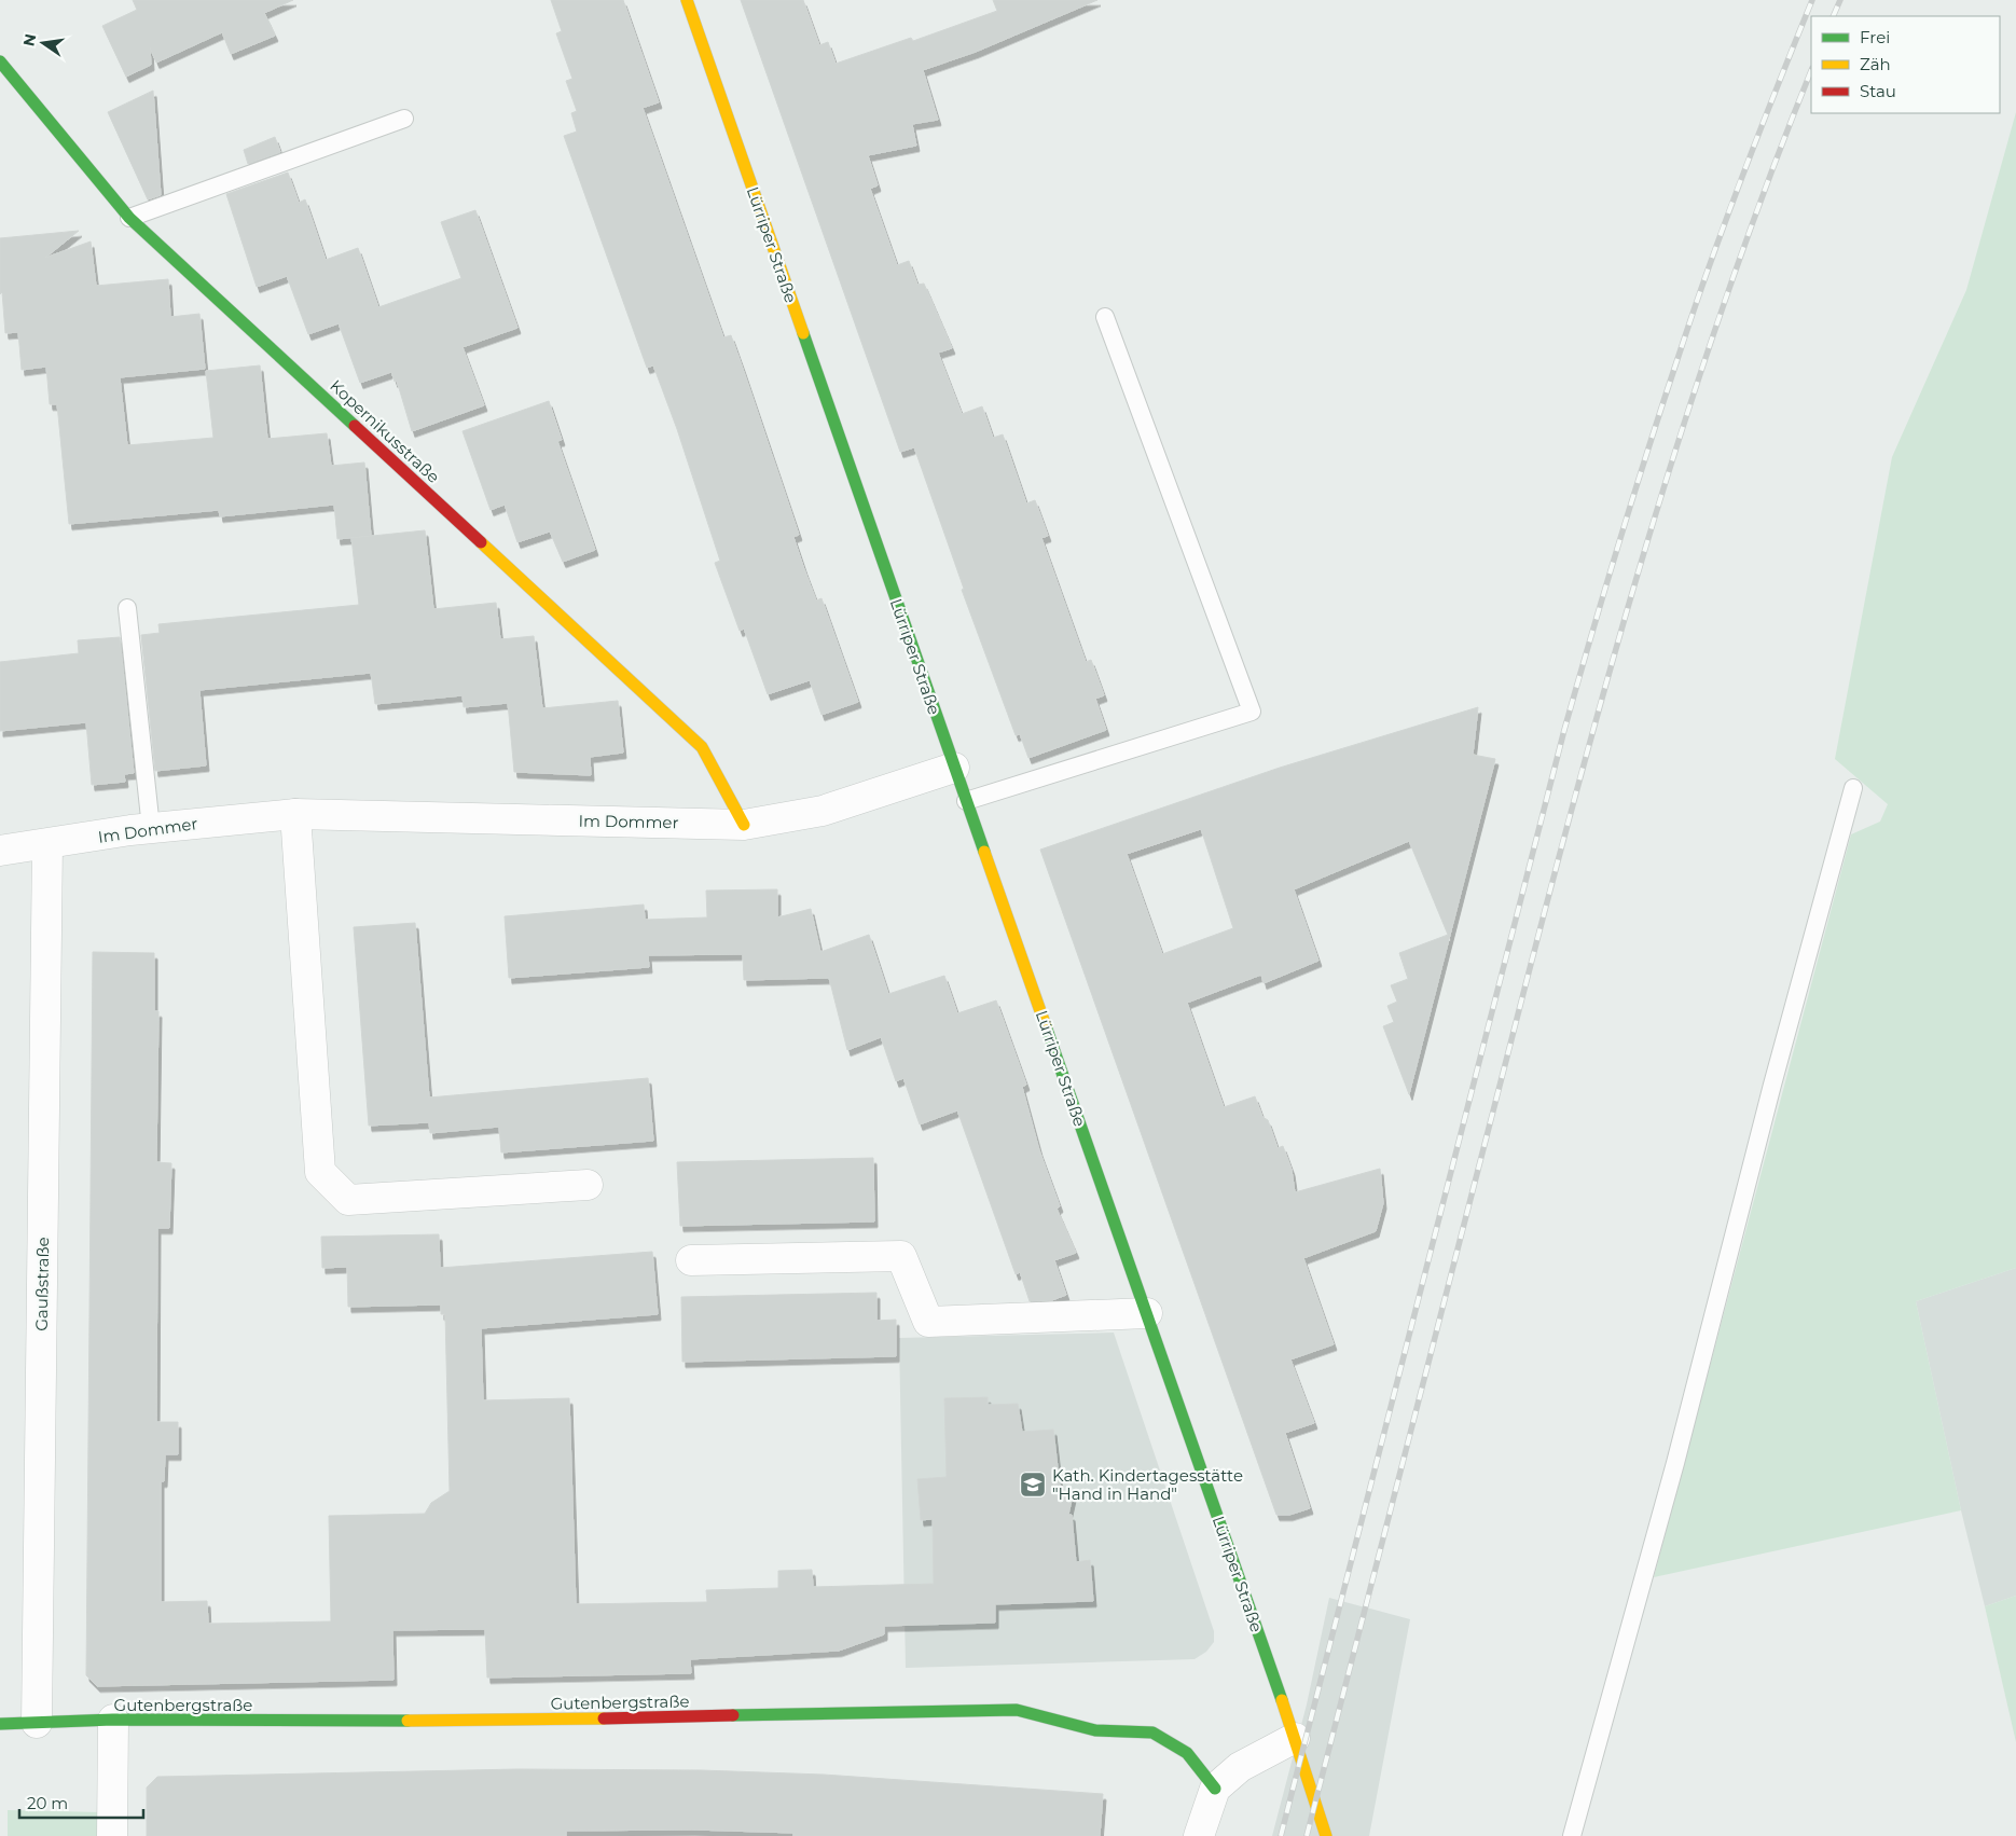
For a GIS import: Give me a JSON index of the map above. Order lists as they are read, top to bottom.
{
  "streets": {
    "street": [
      "Lürriper Straße",
      "Kopernikusstraße",
      "Im Dommer",
      "Gaußstraße",
      "Gutenbergstraße"
    ]
  },
  "crossings": [
    ["Lürriper Straße", "Im Dommer"],
    ["Kopernikusstraße", "Im Dommer"],
    ["Im Dommer", "Gaußstraße"],
    ["Gaußstraße", "Gutenbergstraße"]
  ],
  "places": {
    "school or university": ["Kath. Kindertagesstätte \"Hand in Hand\""]
  },
  "legend": ["Frei", "Zäh", "Stau"],
  "scale_bar": "20 m",
  "north": "left"
}
